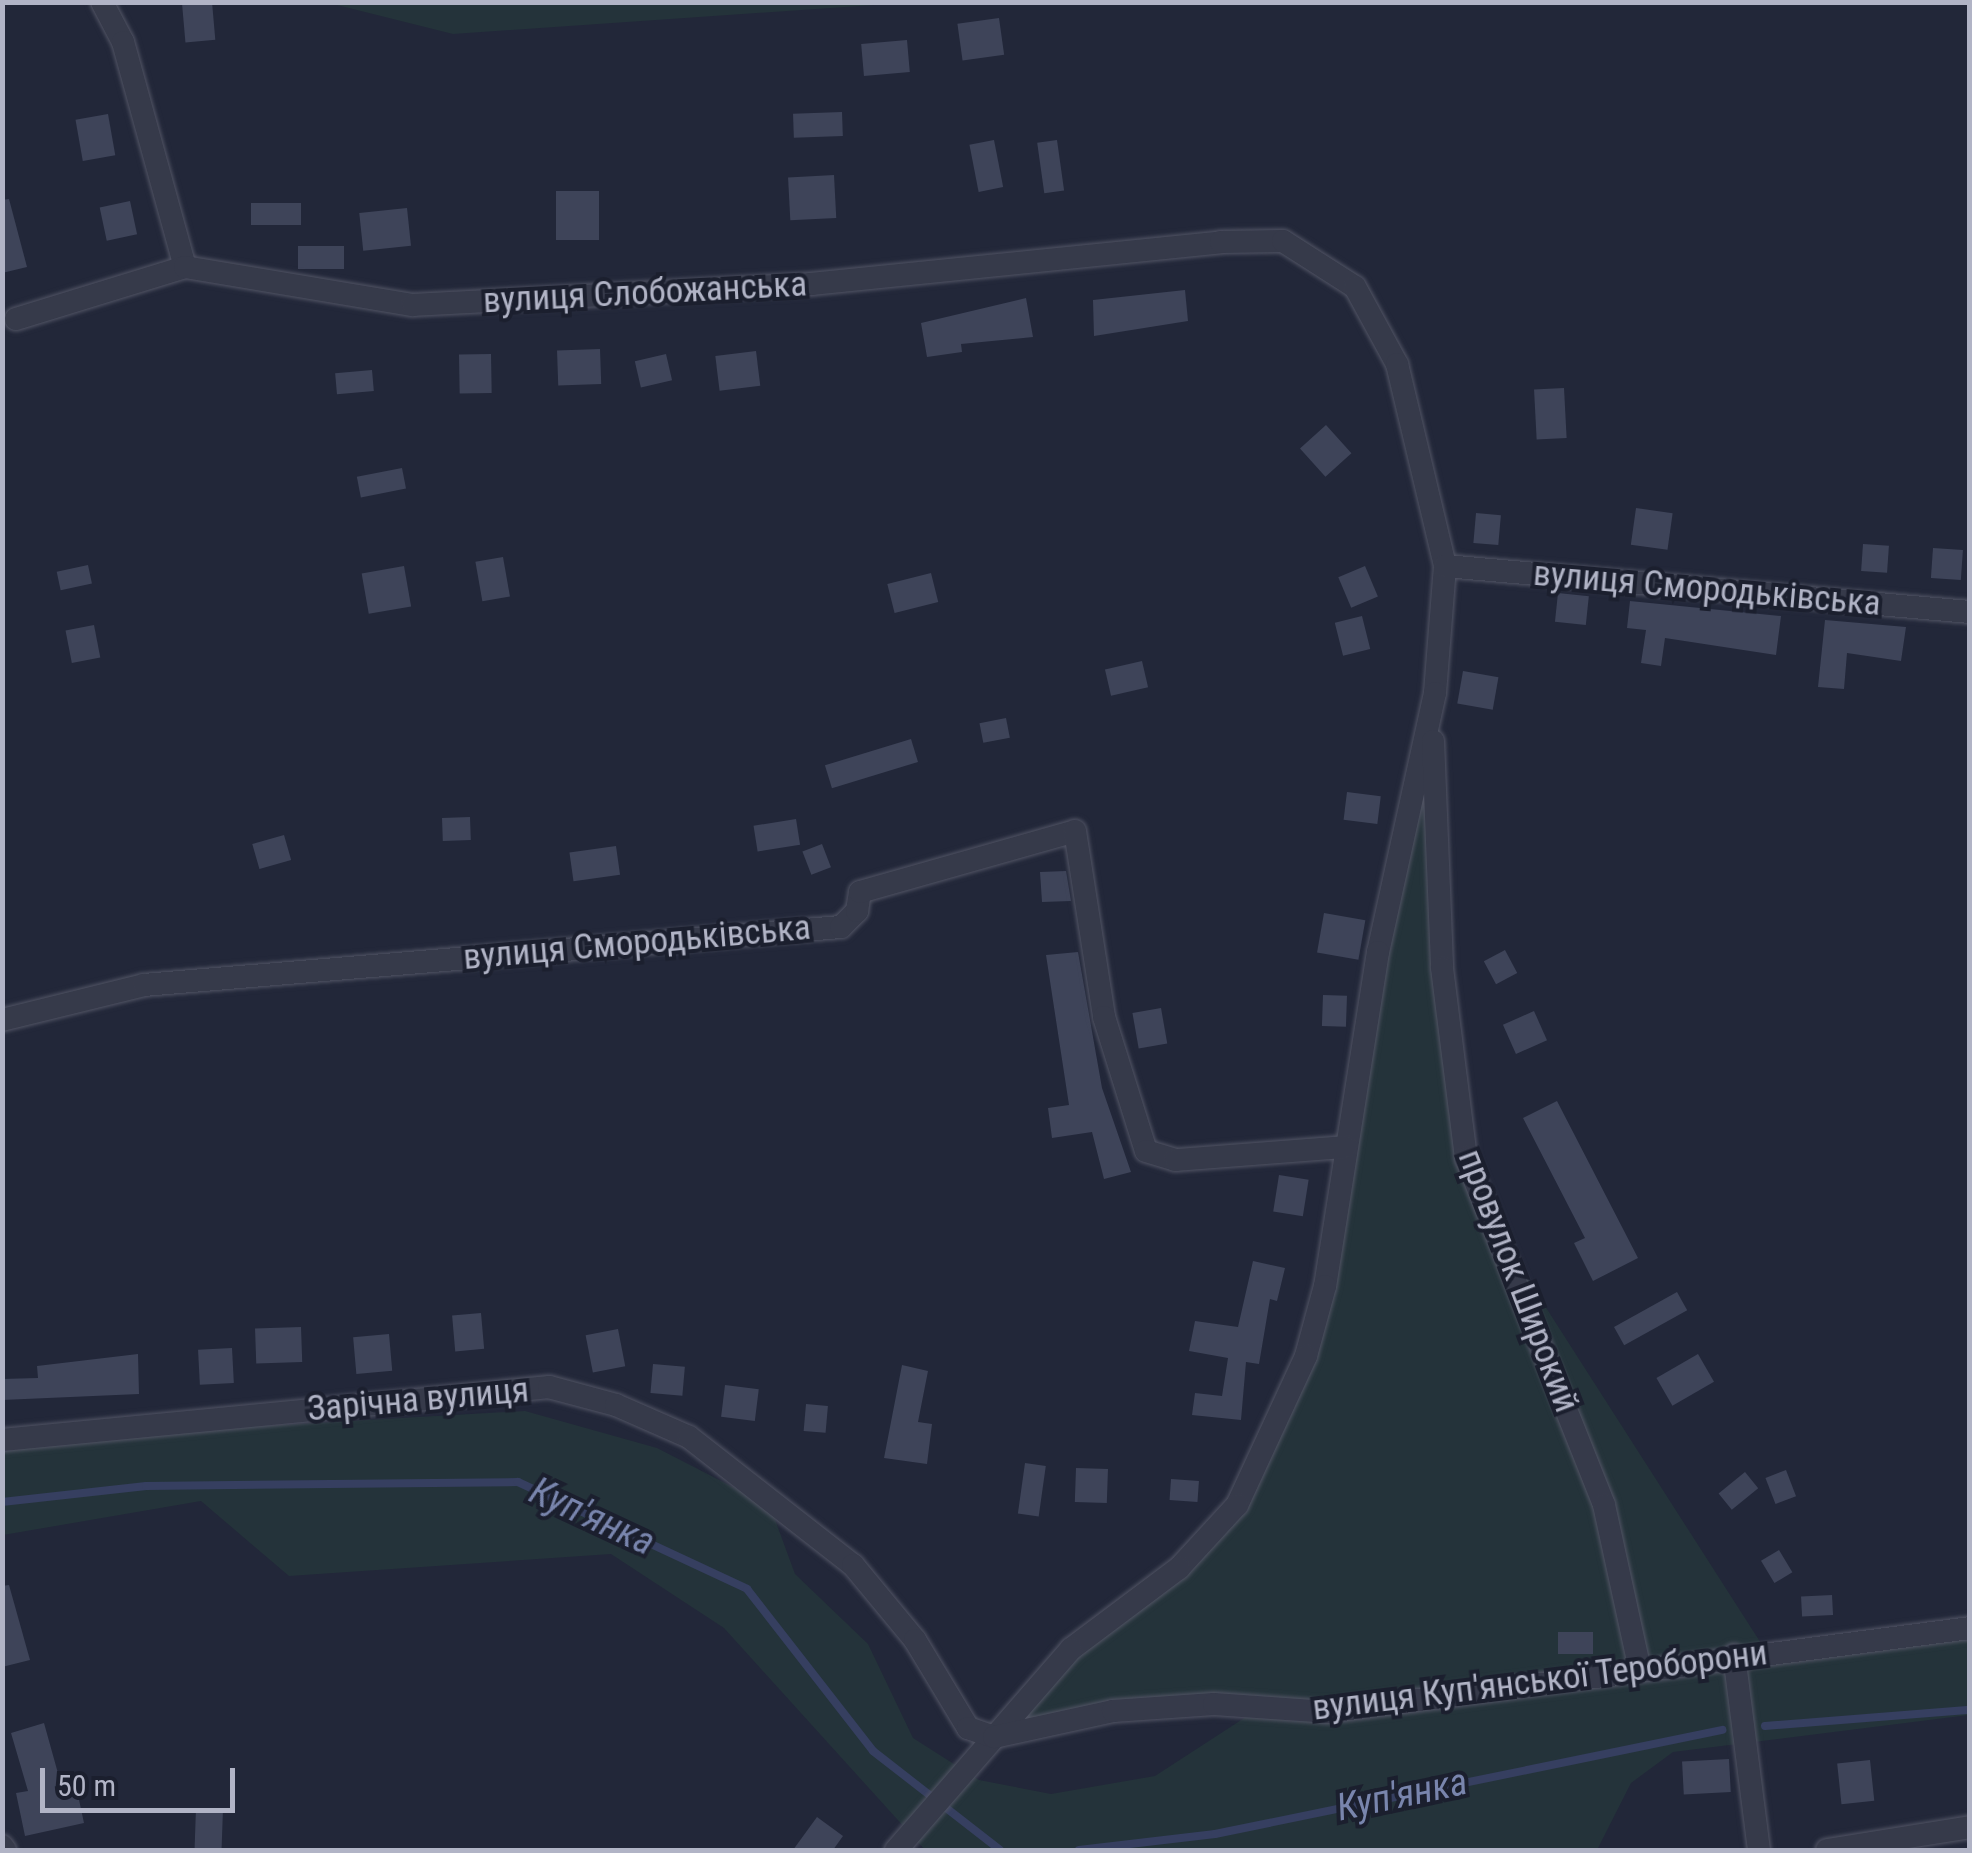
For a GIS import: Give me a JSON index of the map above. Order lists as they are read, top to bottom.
{
  "streets": {
    "street": [
      "вулиця Слобожанська",
      "вулиця Смородьківська",
      "провулок Широкий",
      "Зарічна вулиця",
      "вулиця Куп'янської Тероборони"
    ]
  },
  "crossings": [
    ["вулиця Слобожанська", "вулиця Смородьківська"],
    ["провулок Широкий", "вулиця Куп'янської Тероборони"],
    ["Зарічна вулиця", "вулиця Куп'янської Тероборони"]
  ],
  "water": ["Куп'янка"],
  "scale_bar": "50 m"
}
